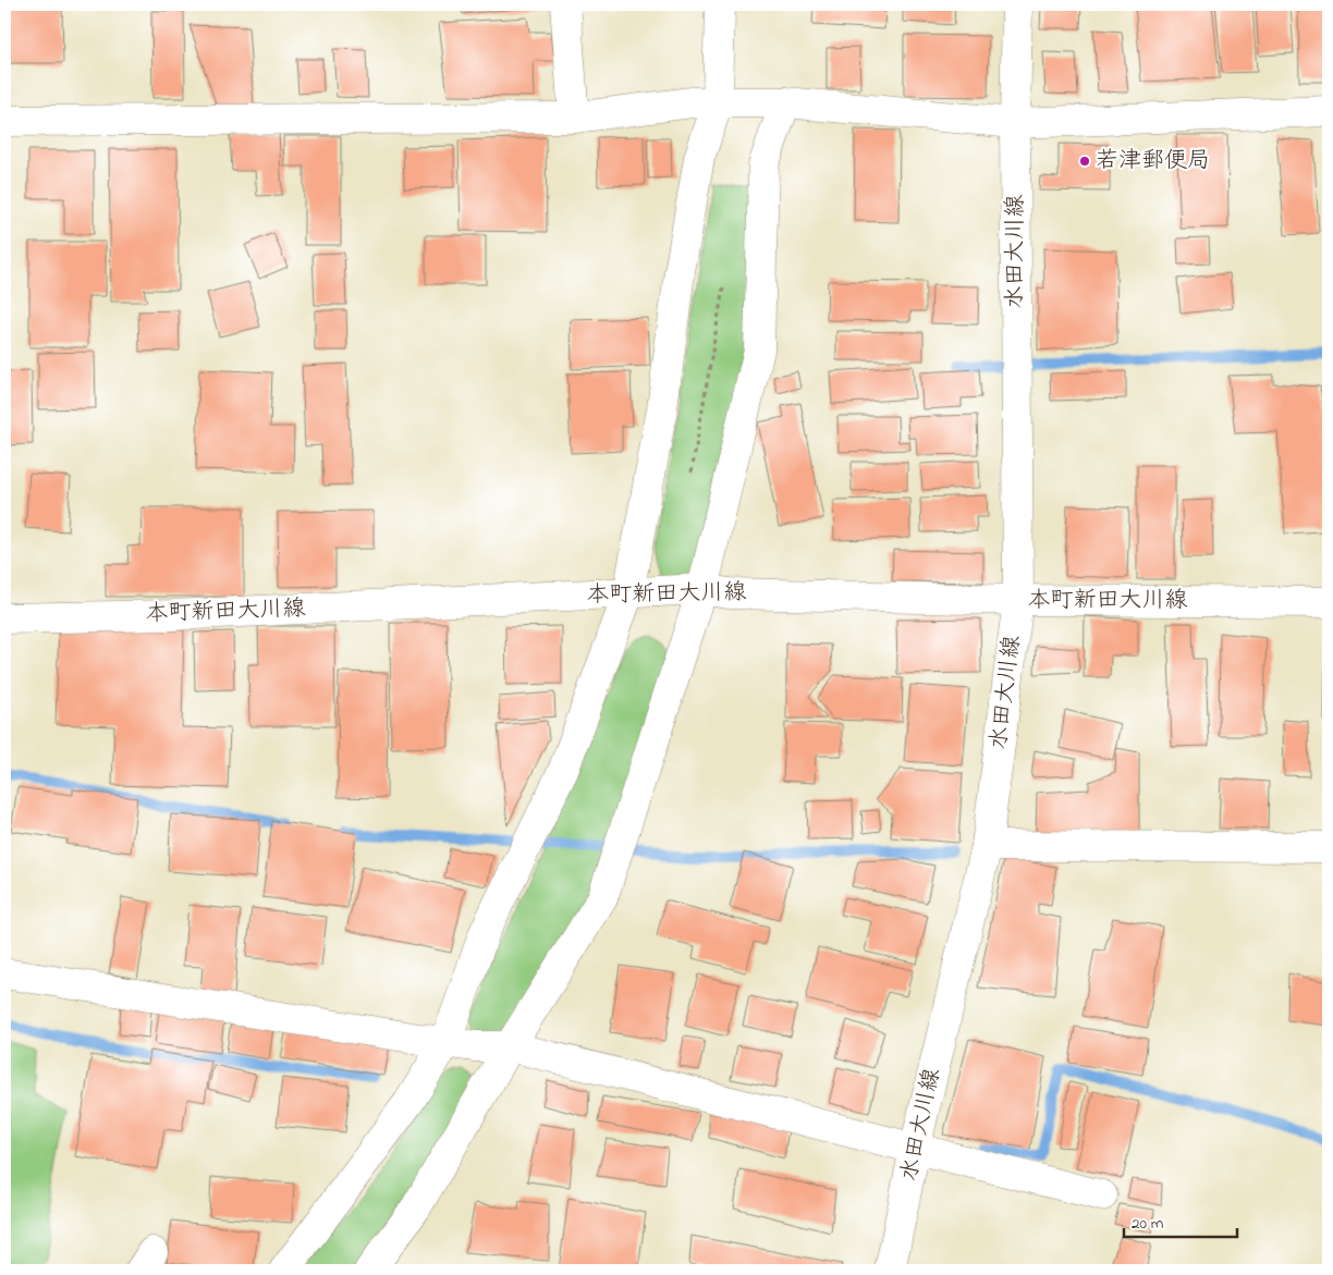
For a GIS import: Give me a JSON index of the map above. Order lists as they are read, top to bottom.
{
  "streets": {
    "street": ["水田大川線", "本町新田大川線"]
  },
  "crossings": [
    ["水田大川線", "本町新田大川線"]
  ],
  "places": ["若津郵便局"],
  "scale_bar": "20 m"
}
